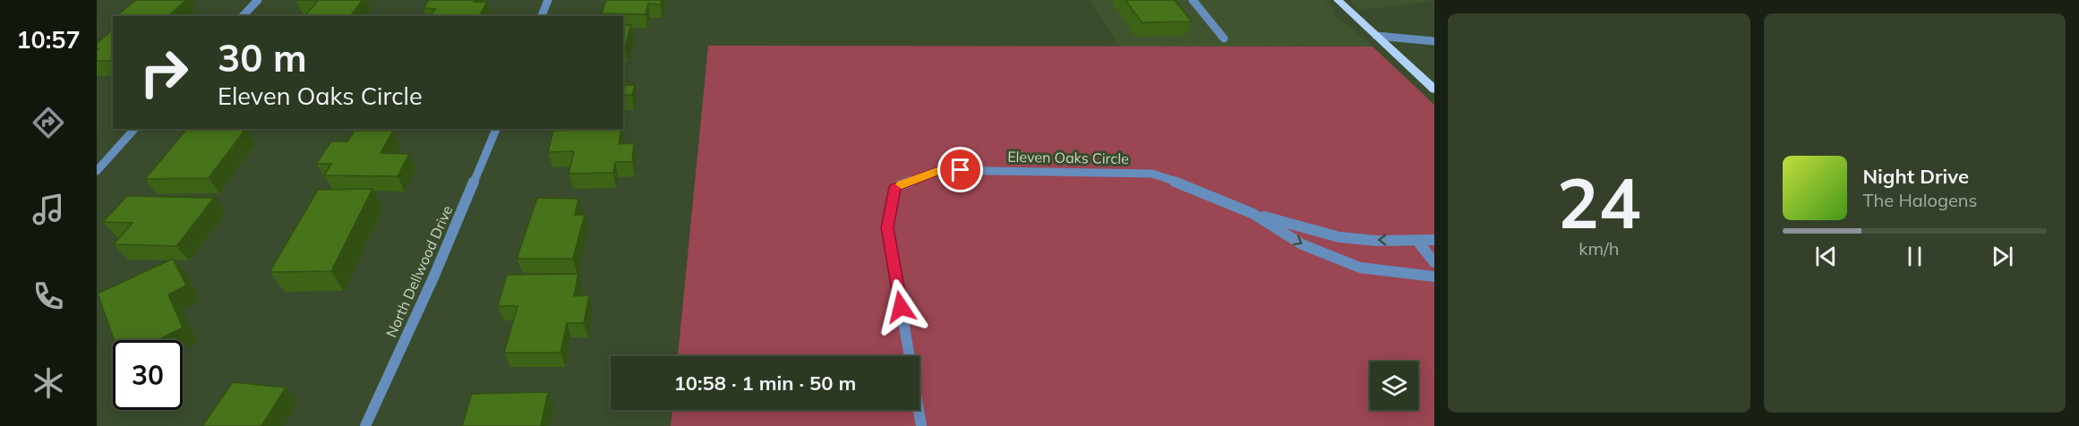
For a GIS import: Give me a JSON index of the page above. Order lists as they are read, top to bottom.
{
  "streets": {
    "street": ["Eleven Oaks Circle", "North Dellwood Drive"]
  },
  "page": {
    "tabs": "10:57",
    "tile": ["24", "km/h"],
    "turn": ["30 m", "Eleven Oaks Circle"],
    "song": ["Night Drive", "The Halogens"],
    "limit": "30",
    "trip": "10:58 · 1 min · 50 m"
  }
}
